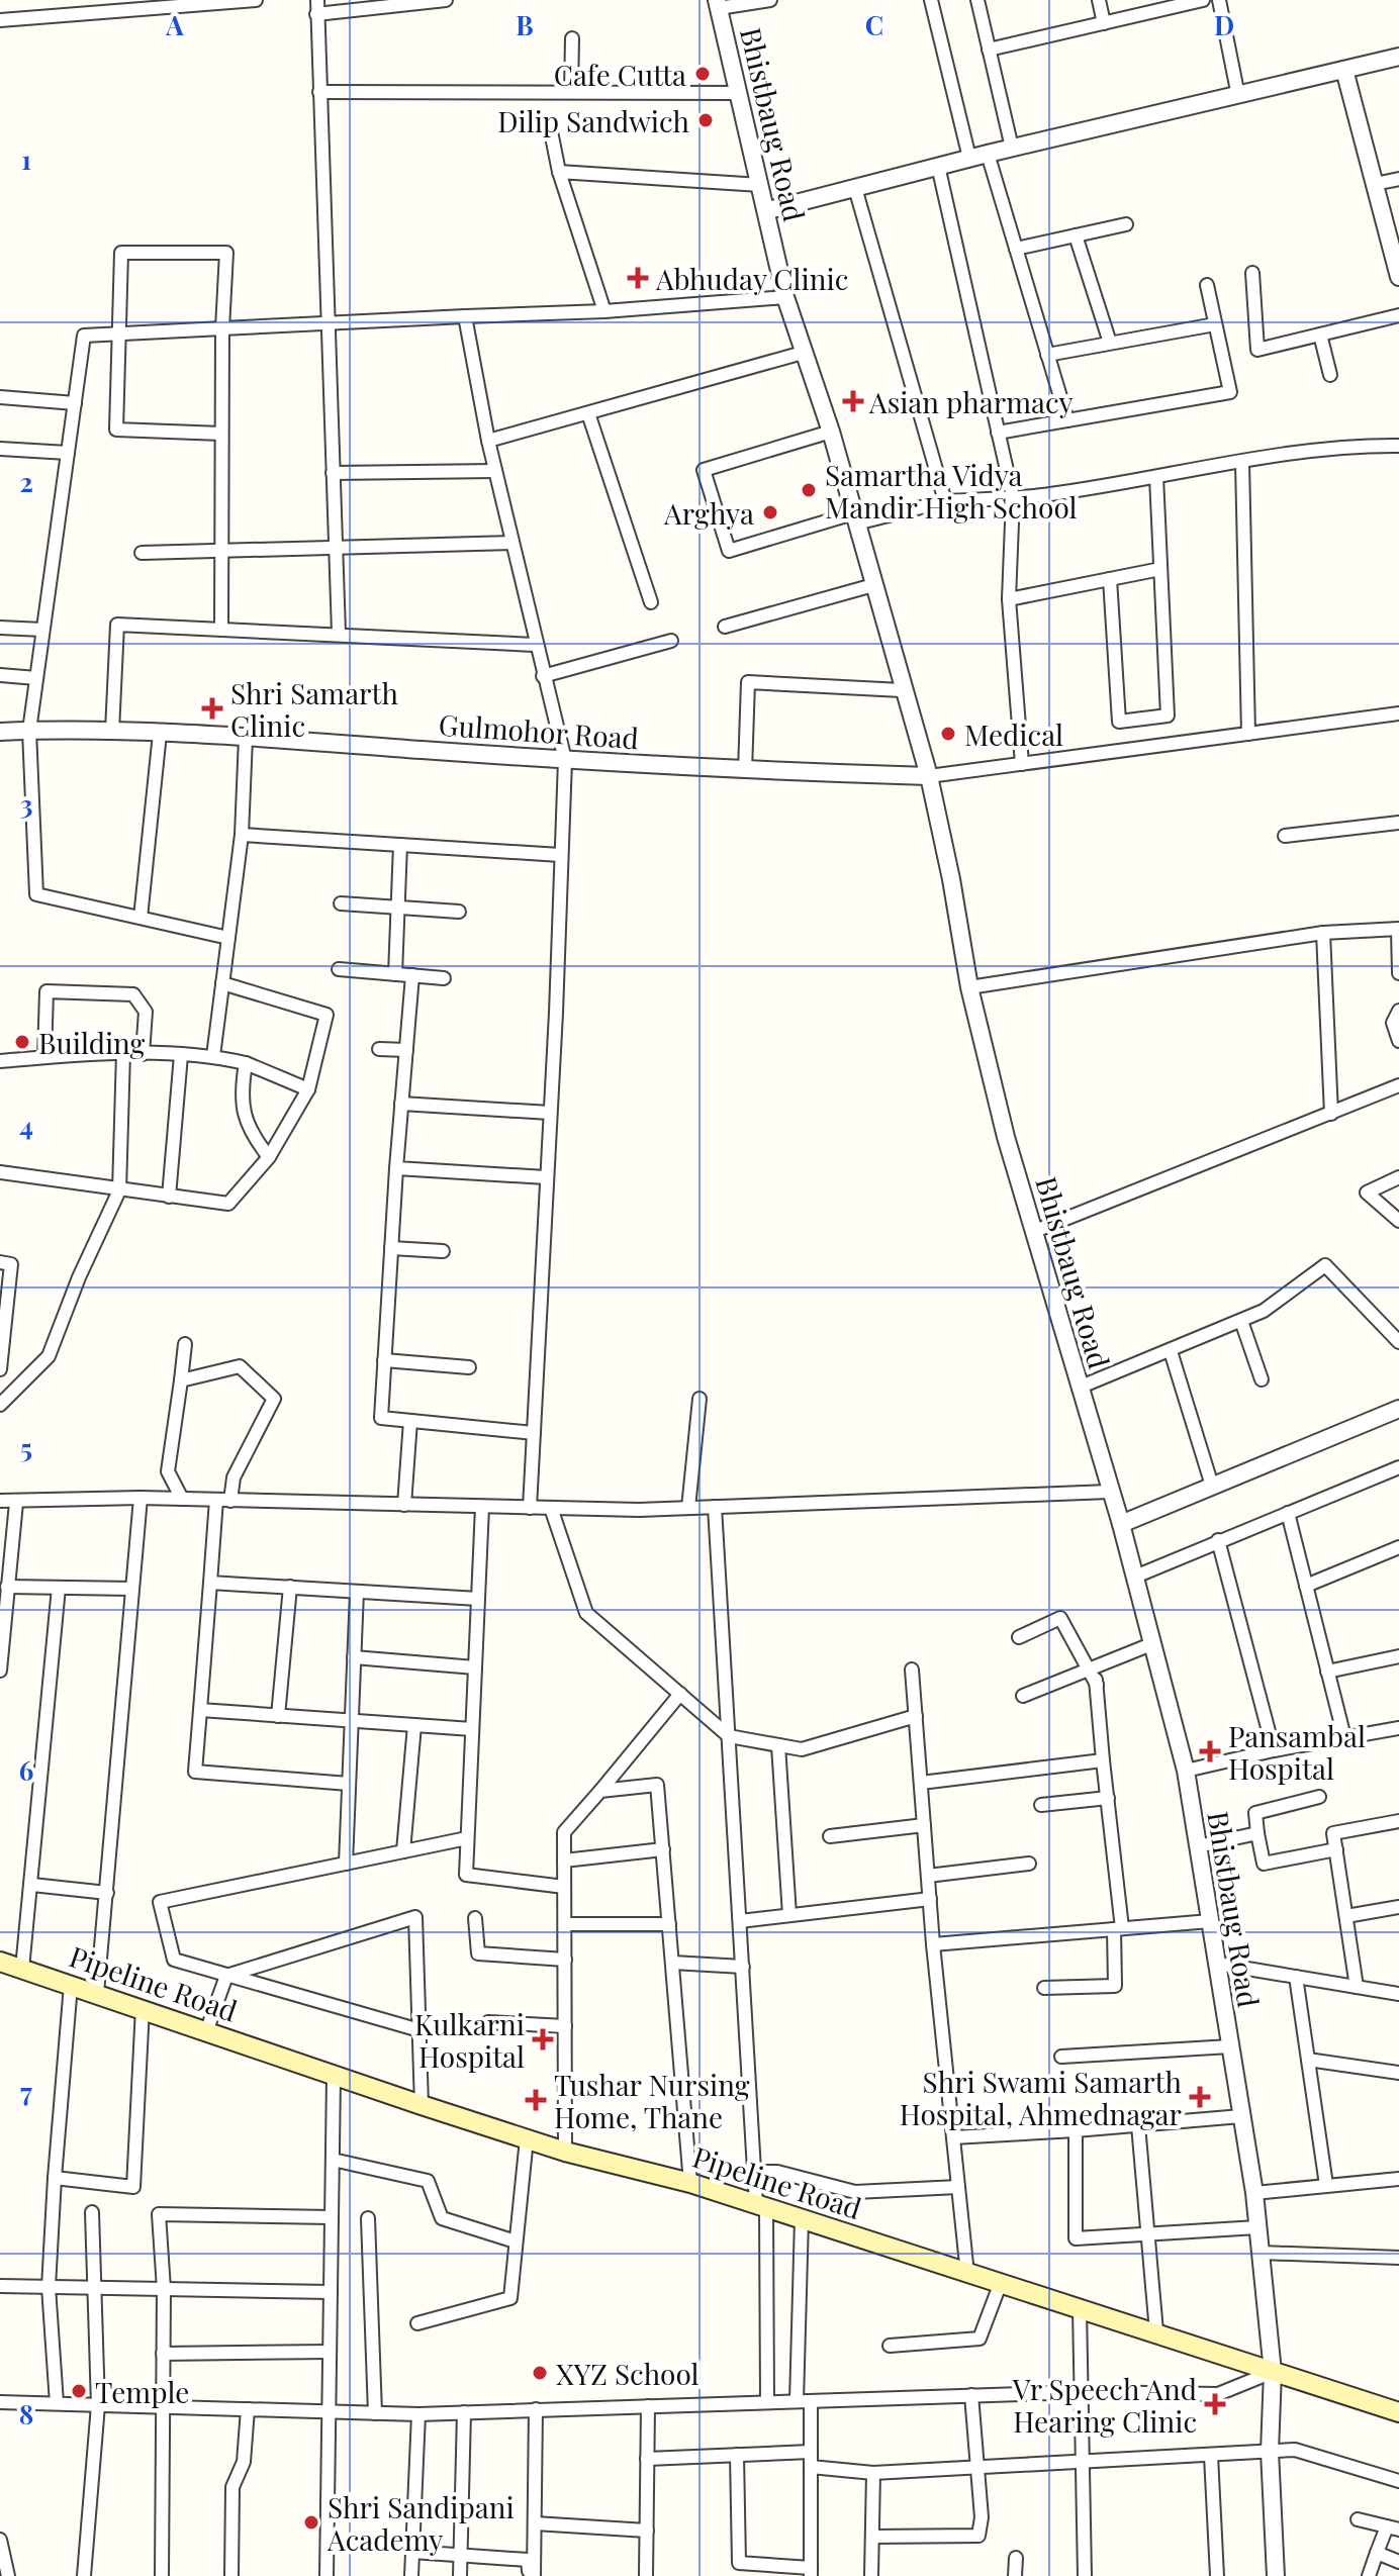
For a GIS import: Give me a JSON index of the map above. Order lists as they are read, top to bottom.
{
  "streets": {
    "main road": ["Pipeline Road"],
    "street": ["Bhistbaug Road", "Gulmohor Road"]
  },
  "crossings": [
    ["Bhistbaug Road", "Gulmohor Road"],
    ["Bhistbaug Road", "Pipeline Road"]
  ],
  "places": {
    "other": [
      "Cafe Cutta",
      "Dilip Sandwich",
      "Samartha Vidya Mandir High School",
      "Arghya",
      "Medical",
      "Building",
      "XYZ School",
      "Temple",
      "Shri Sandipani Academy"
    ],
    "health": [
      "Abhuday Clinic",
      "Asian pharmacy",
      "Shri Samarth Clinic",
      "Pansambal Hospital",
      "Kulkarni Hospital",
      "Shri Swami Samarth Hospital, Ahmednagar",
      "Tushar Nursing Home, Thane",
      "Vr Speech And Hearing Clinic"
    ]
  },
  "grid": {
    "columns": [
      "A",
      "B",
      "C",
      "D"
    ],
    "rows": [
      "1",
      "2",
      "3",
      "4",
      "5",
      "6",
      "7",
      "8"
    ]
  }
}
